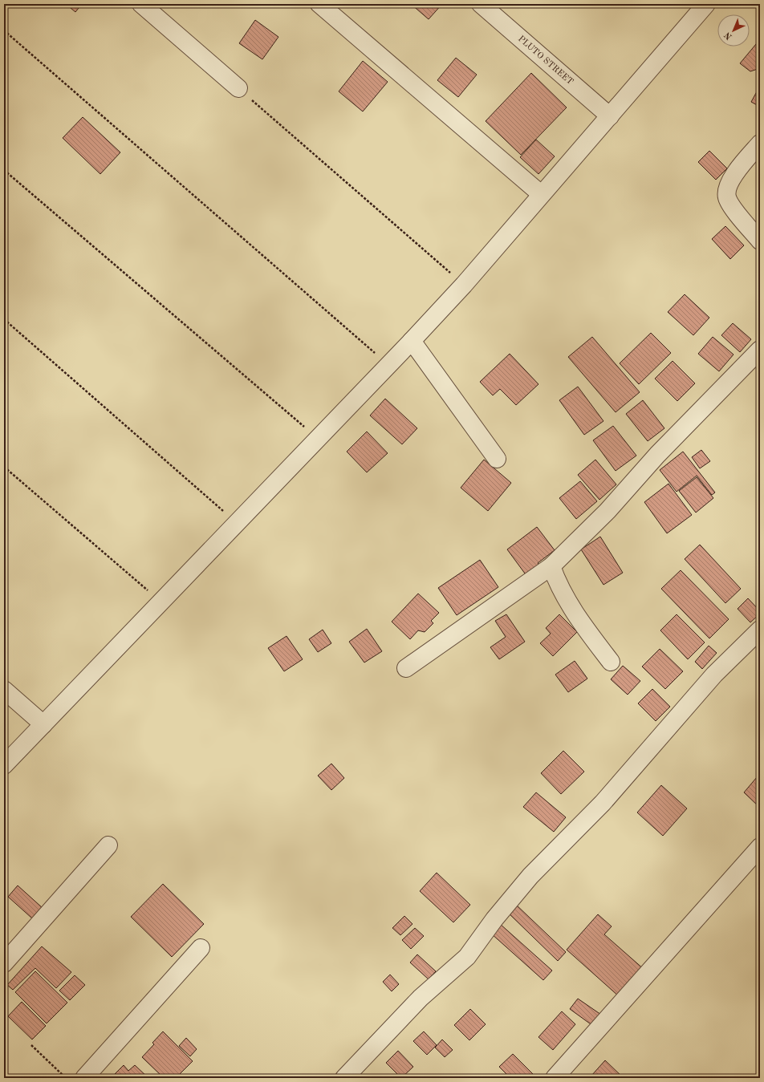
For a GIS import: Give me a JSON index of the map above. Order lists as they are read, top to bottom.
{
  "streets": {
    "street": ["PLUTO STREET"]
  },
  "north": "bottom left"
}
